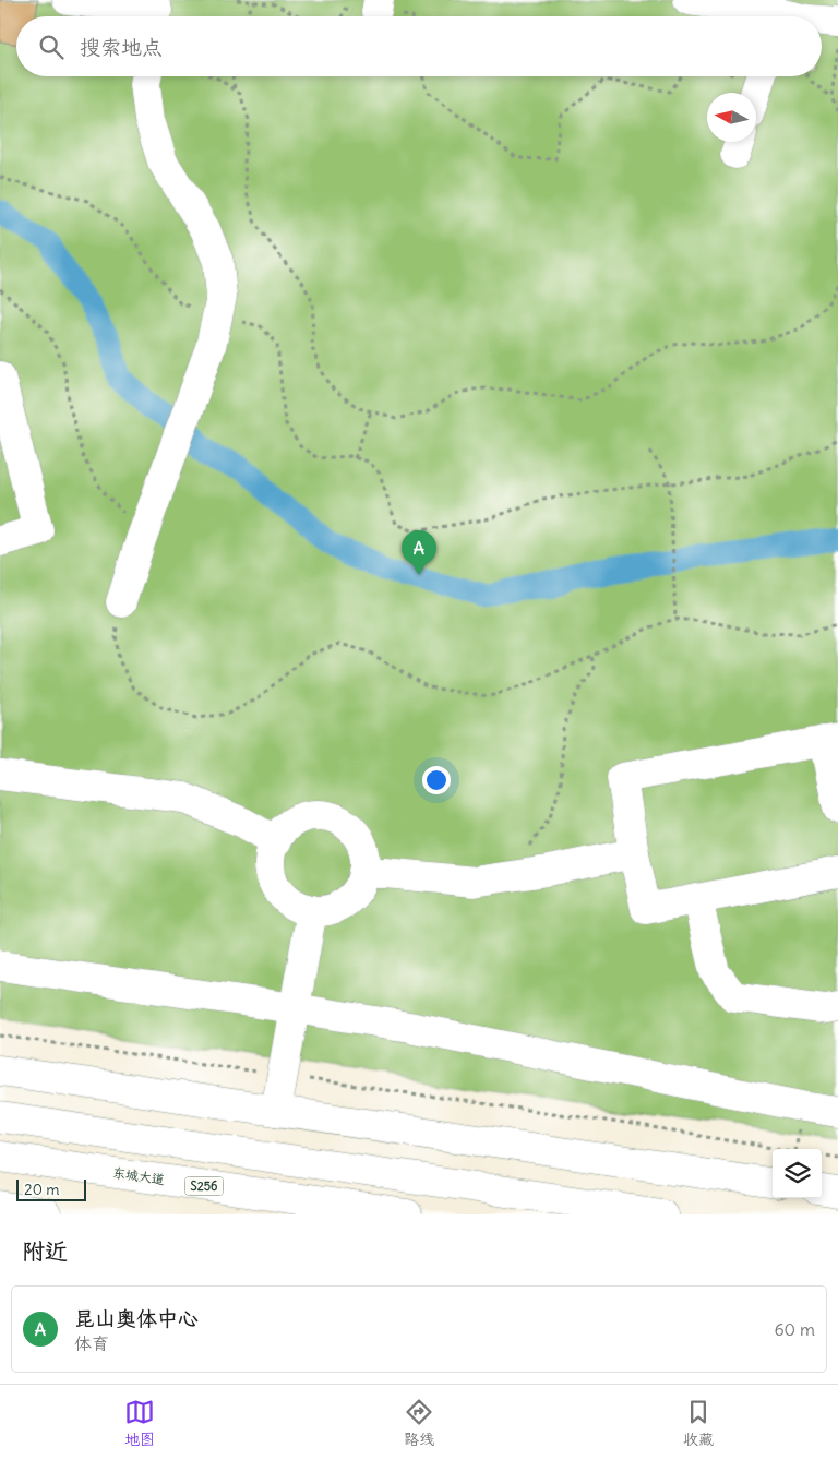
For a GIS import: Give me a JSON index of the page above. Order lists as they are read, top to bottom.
{
  "streets": {
    "main road": ["东城大道", "S256"]
  },
  "scale_bar": "20 m",
  "north": "left",
  "page": {
    "search": "搜索地点",
    "pins": "A",
    "scale": "20 m",
    "heading": "附近",
    "list": [
      {
        "mark": "A",
        "name": "昆山奥体中心",
        "note": "体育",
        "value": "60 m"
      }
    ],
    "nav": ["地图", "路线", "收藏"]
  }
}
